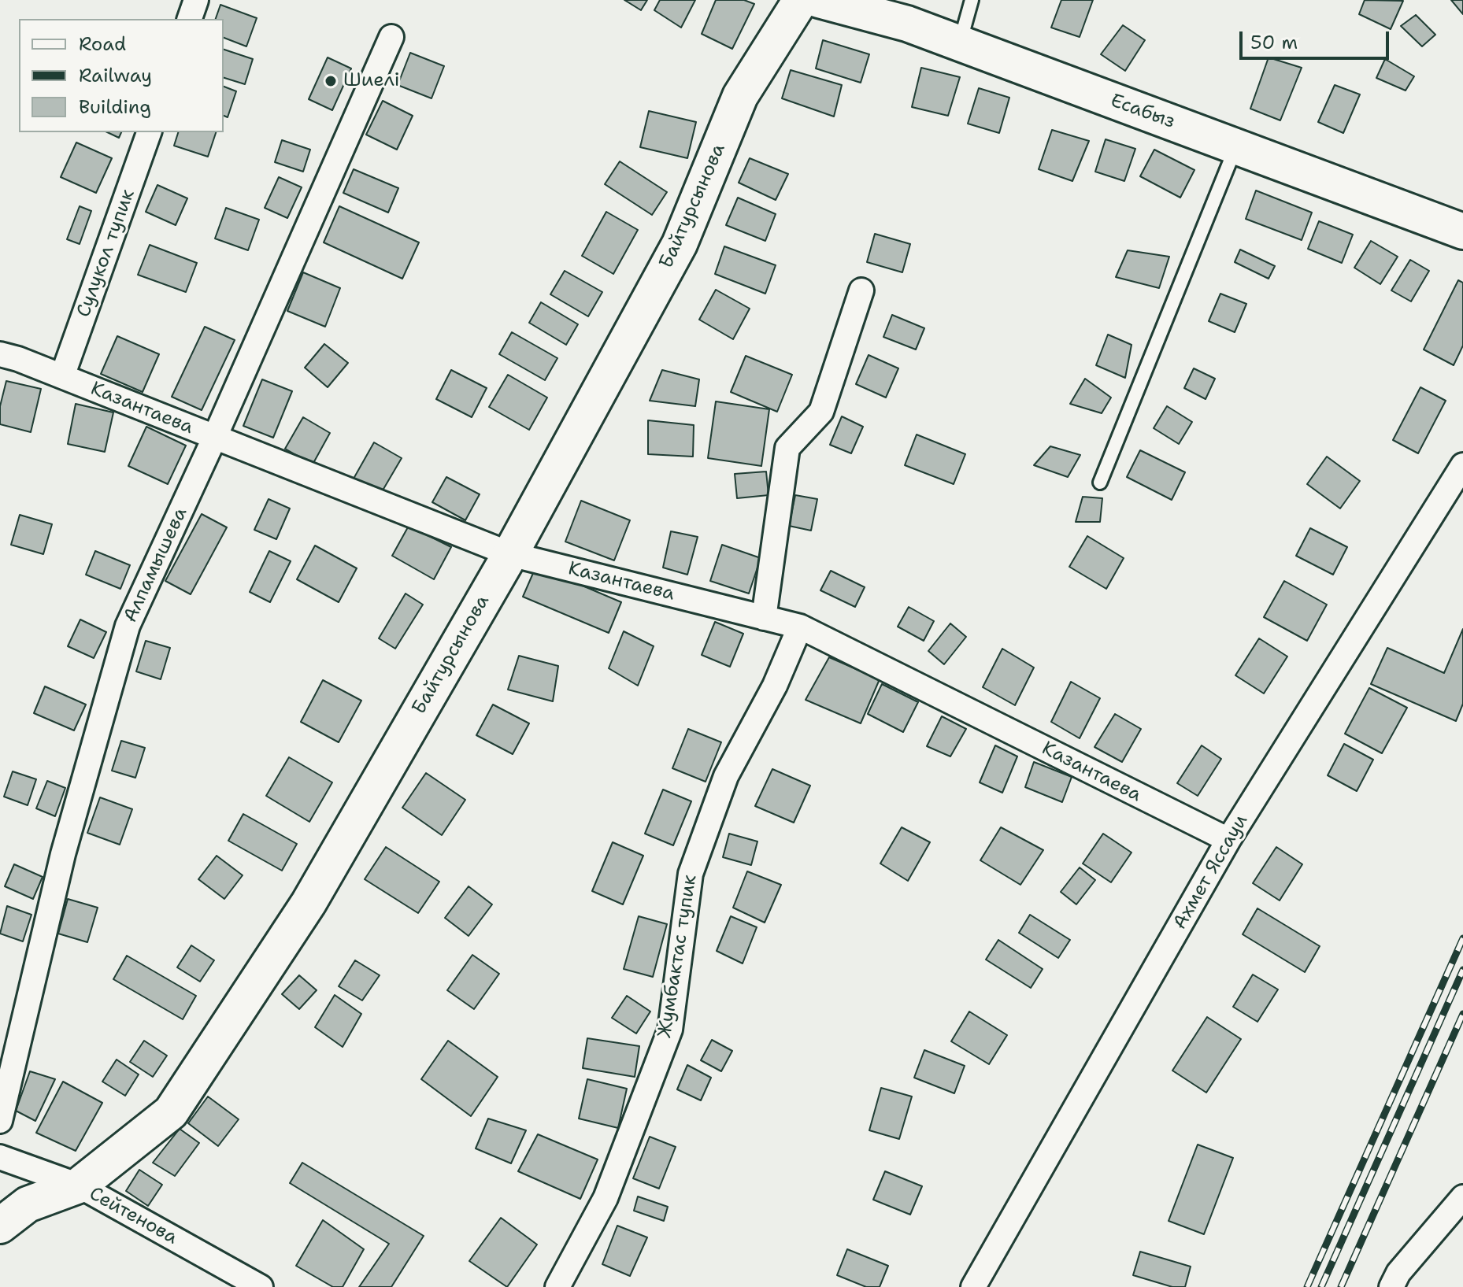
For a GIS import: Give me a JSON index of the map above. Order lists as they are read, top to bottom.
{
  "streets": {
    "main road": ["Есабыз", "Байтурсынова"],
    "street": [
      "Сулукол тупик",
      "Казантаева",
      "Алпамышева",
      "Ахмет Яссауи",
      "Жумбактас тупик",
      "Сейтенова"
    ]
  },
  "crossings": [
    ["Байтурсынова", "Казантаева"],
    ["Байтурсынова", "Сейтенова"],
    ["Сулукол тупик", "Казантаева"],
    ["Казантаева", "Алпамышева"],
    ["Казантаева", "Ахмет Яссауи"],
    ["Казантаева", "Жумбактас тупик"]
  ],
  "places": ["Шиелі"],
  "legend": ["Road", "Railway", "Building"],
  "scale_bar": "50 m"
}
